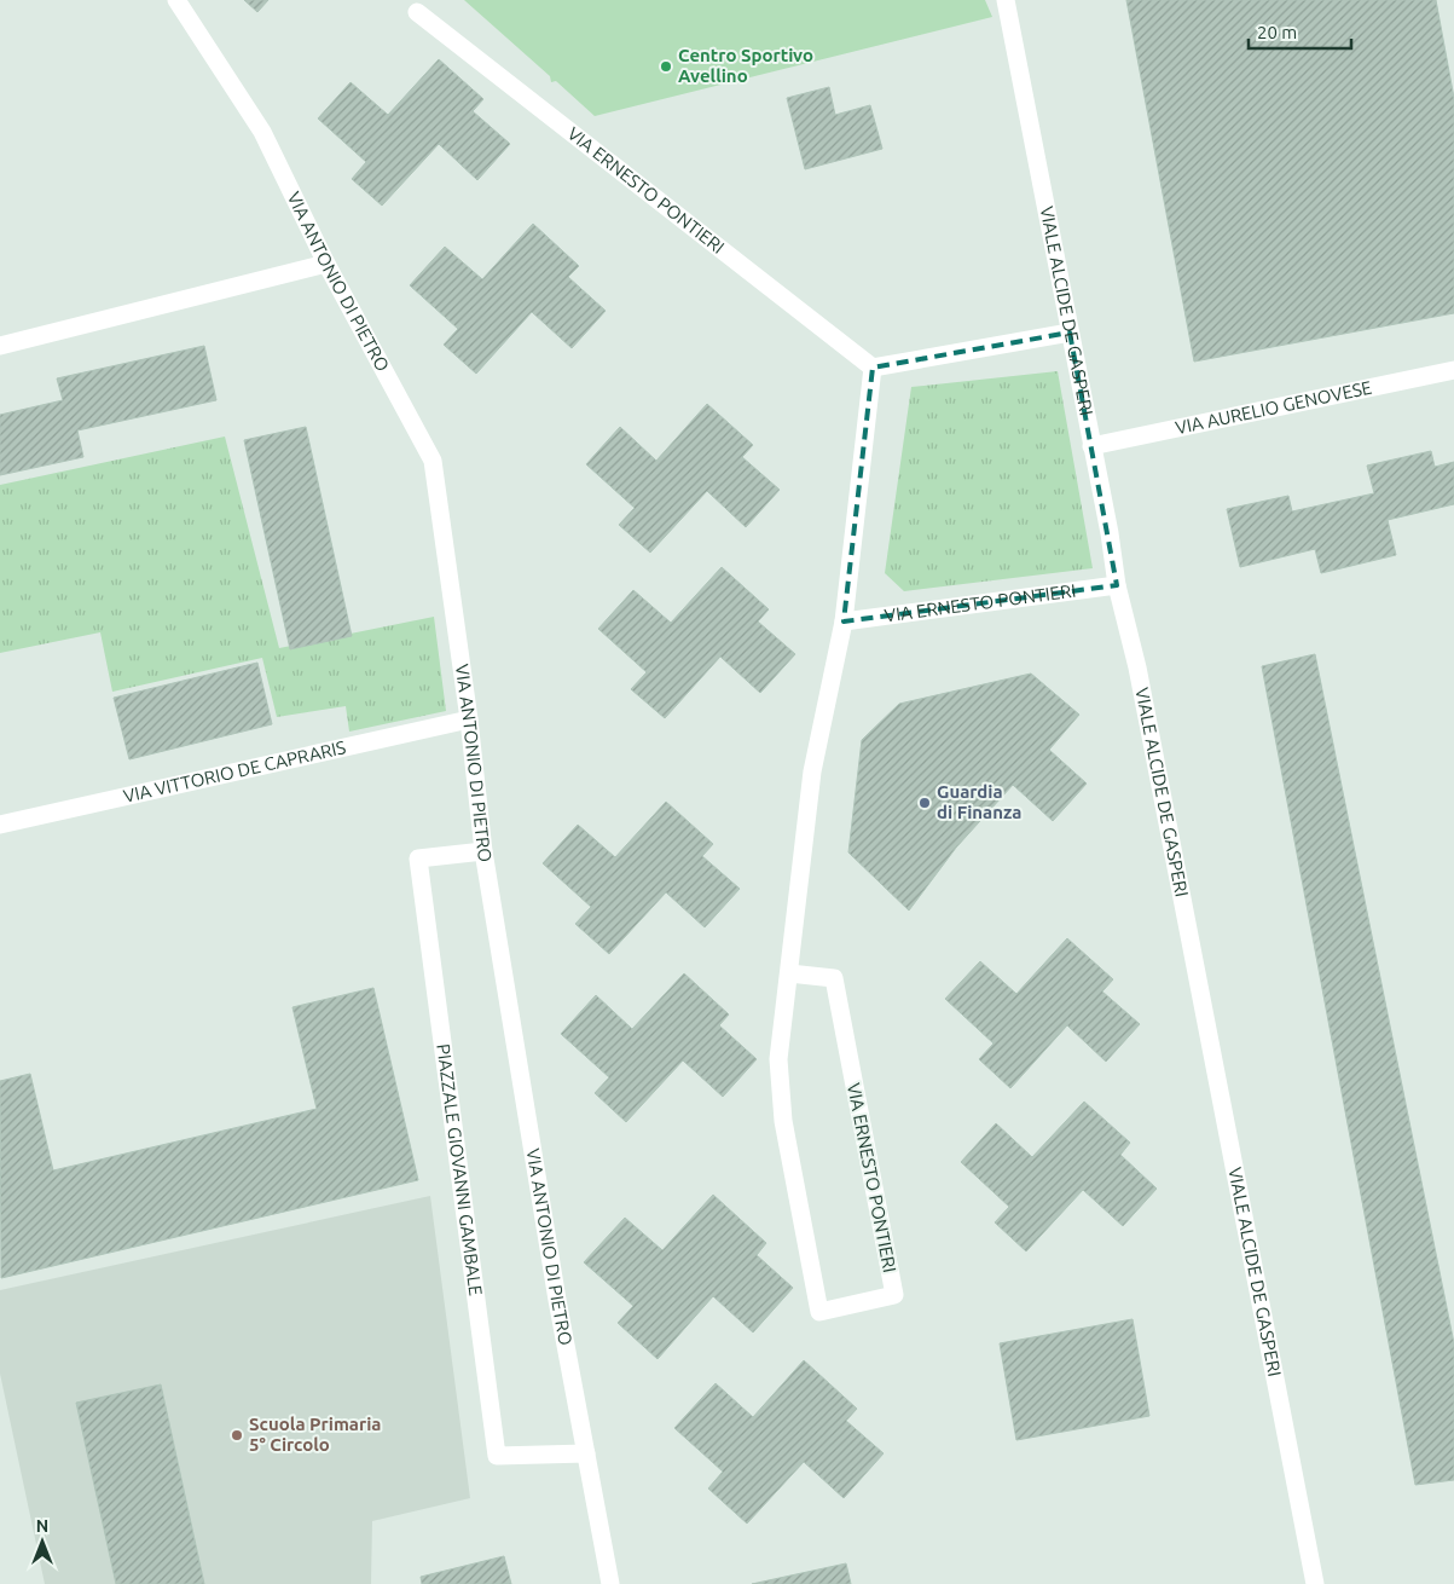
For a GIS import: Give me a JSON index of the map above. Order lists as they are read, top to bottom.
{
  "streets": {
    "street": [
      "VIA ERNESTO PONTIERI",
      "VIA ANTONIO DI PIETRO",
      "VIALE ALCIDE DE GASPERI",
      "VIA AURELIO GENOVESE",
      "VIA VITTORIO DE CAPRARIS",
      "PIAZZALE GIOVANNI GAMBALE"
    ]
  },
  "crossings": [
    ["VIA ERNESTO PONTIERI", "VIALE ALCIDE DE GASPERI"],
    ["VIA ANTONIO DI PIETRO", "VIA VITTORIO DE CAPRARIS"],
    ["VIA ANTONIO DI PIETRO", "PIAZZALE GIOVANNI GAMBALE"],
    ["VIALE ALCIDE DE GASPERI", "VIA AURELIO GENOVESE"]
  ],
  "places": ["Centro Sportivo Avellino", "Guardia di Finanza", "Scuola Primaria 5° Circolo"],
  "scale_bar": "20 m",
  "north": "top"
}
